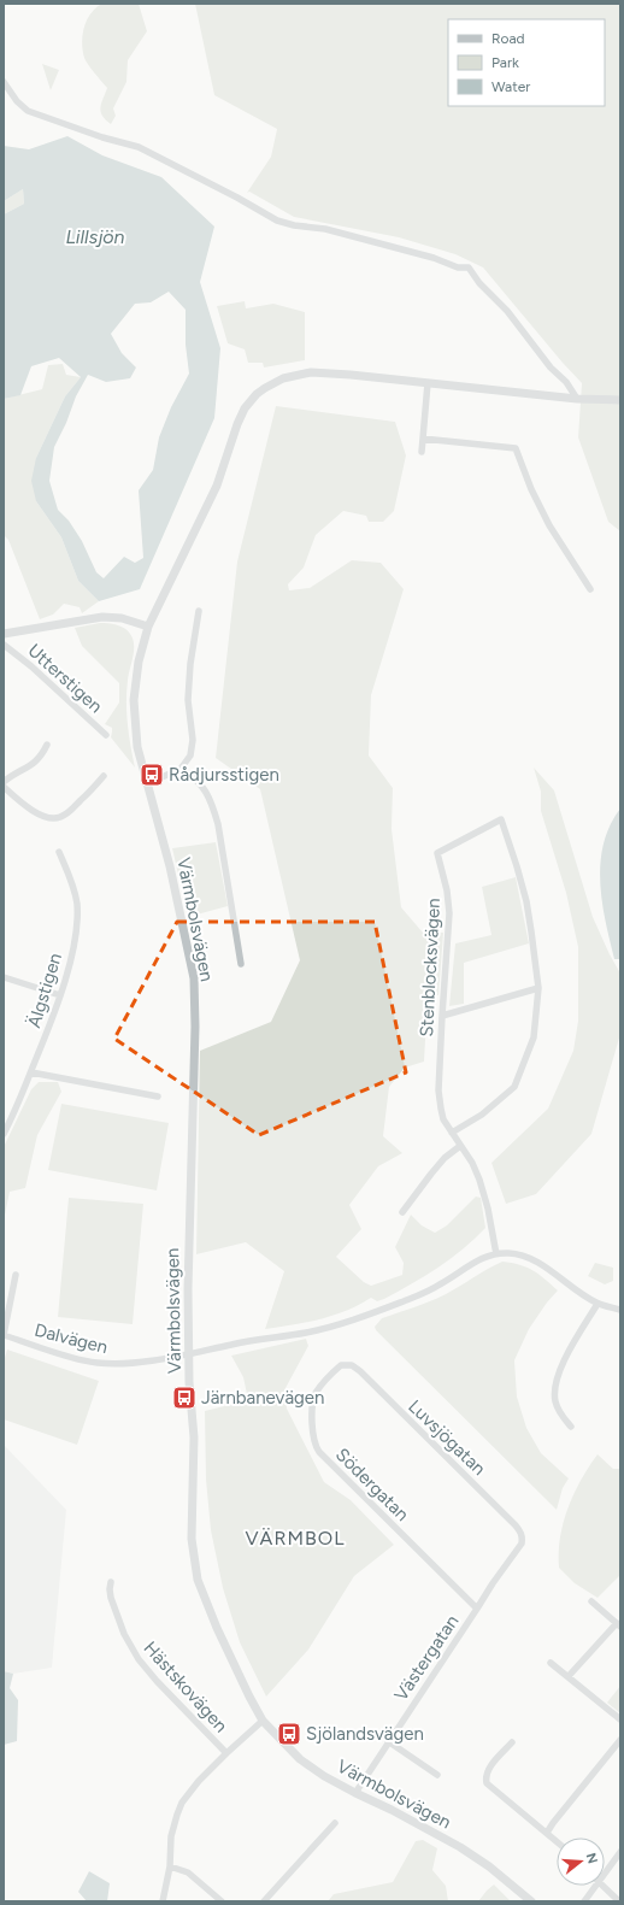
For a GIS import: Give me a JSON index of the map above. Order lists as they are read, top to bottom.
{
  "streets": {
    "street": [
      "Utterstigen",
      "Värmbolsvägen",
      "Stenblocksvägen",
      "Älgstigen",
      "Dalvägen",
      "Luvsjögatan",
      "Södergatan",
      "Västergatan",
      "Hästskovägen"
    ]
  },
  "crossings": [
    ["Värmbolsvägen", "Dalvägen"],
    ["Värmbolsvägen", "Västergatan"],
    ["Luvsjögatan", "Södergatan"],
    ["Luvsjögatan", "Västergatan"],
    ["Södergatan", "Västergatan"]
  ],
  "districts": ["VÄRMBOL"],
  "water": ["Lillsjön"],
  "places": {
    "bus stop": ["Rådjursstigen", "Järnbanevägen", "Sjölandsvägen"]
  },
  "legend": ["Road", "Park", "Water"],
  "north": "right"
}
